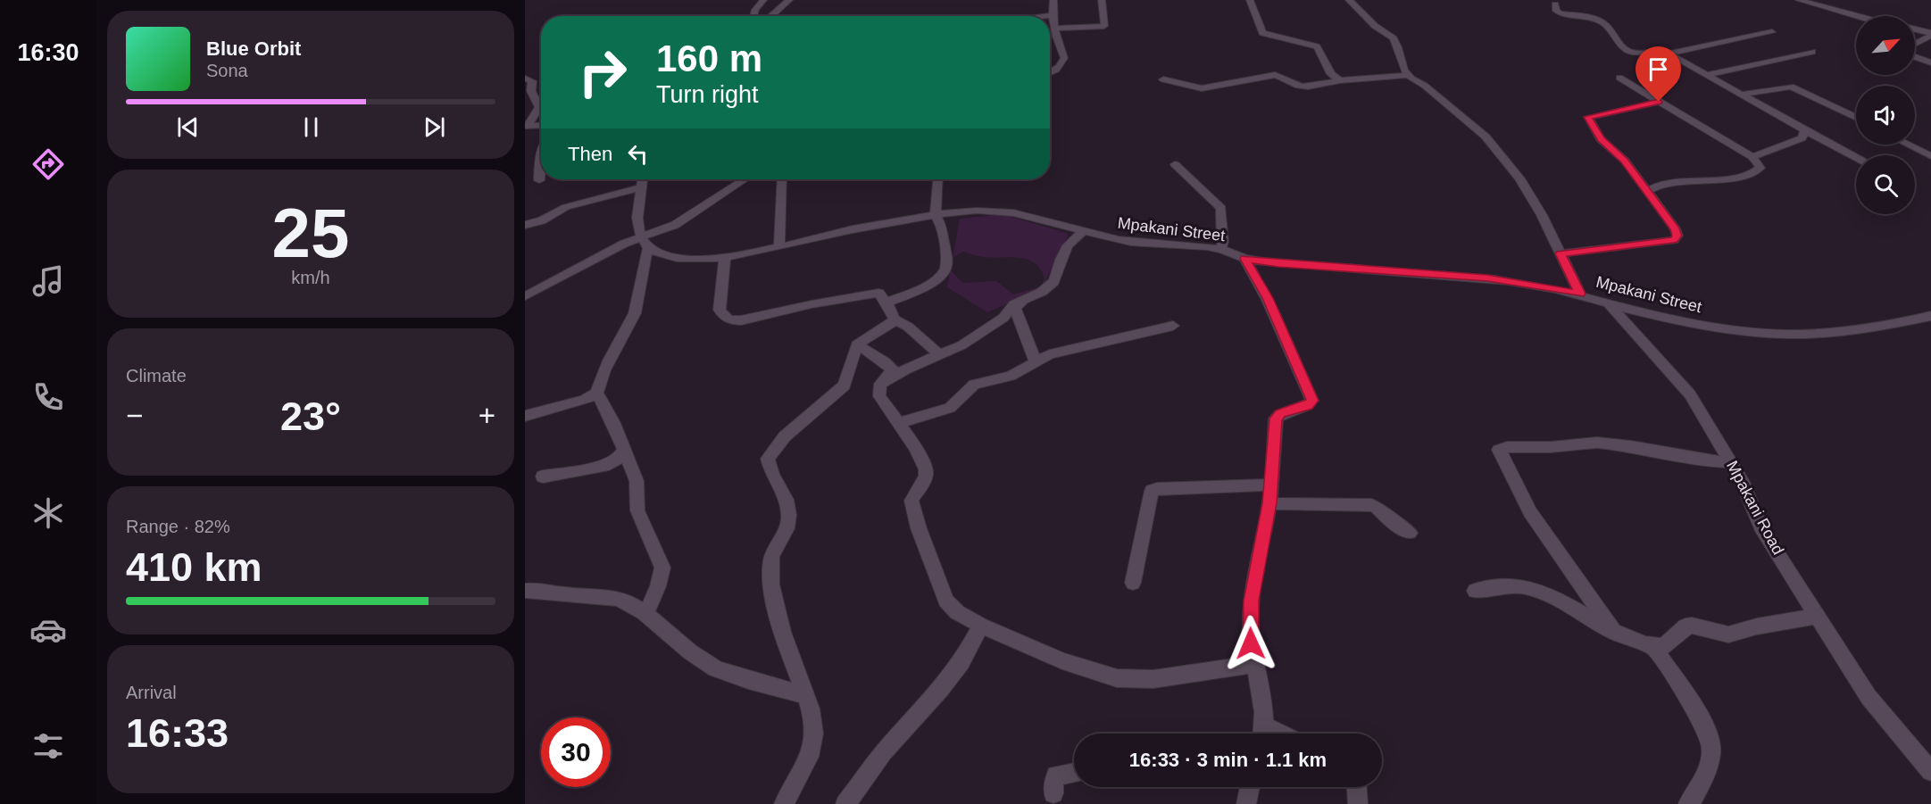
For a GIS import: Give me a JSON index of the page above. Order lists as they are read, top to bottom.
{
  "streets": {
    "street": ["Mpakani Street", "Mpakani Road"]
  },
  "crossings": [
    ["Mpakani Street", "Mpakani Road"]
  ],
  "north": "top right",
  "page": {
    "tabs": "16:30",
    "turn": ["160 m", "Turn right"],
    "song": ["Blue Orbit", "Sona"],
    "then": "Then",
    "tile": [
      ["25", "km/h"],
      "Climate",
      ["Range · 82%", "410 km"],
      ["Arrival", "16:33"]
    ],
    "heat": ["−", "23°", "+"],
    "limit": "30",
    "trip": "16:33 · 3 min · 1.1 km"
  }
}
